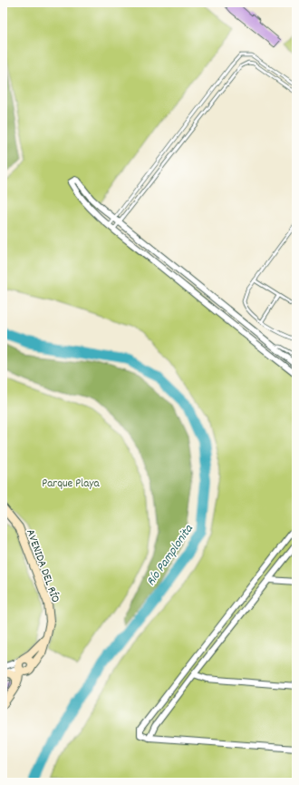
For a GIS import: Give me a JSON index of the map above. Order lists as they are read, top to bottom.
{
  "streets": {
    "main road": ["AVENIDA DEL RÍO"]
  },
  "water": ["Río Pamplonita"],
  "parks": ["Parque Playa"]
}
